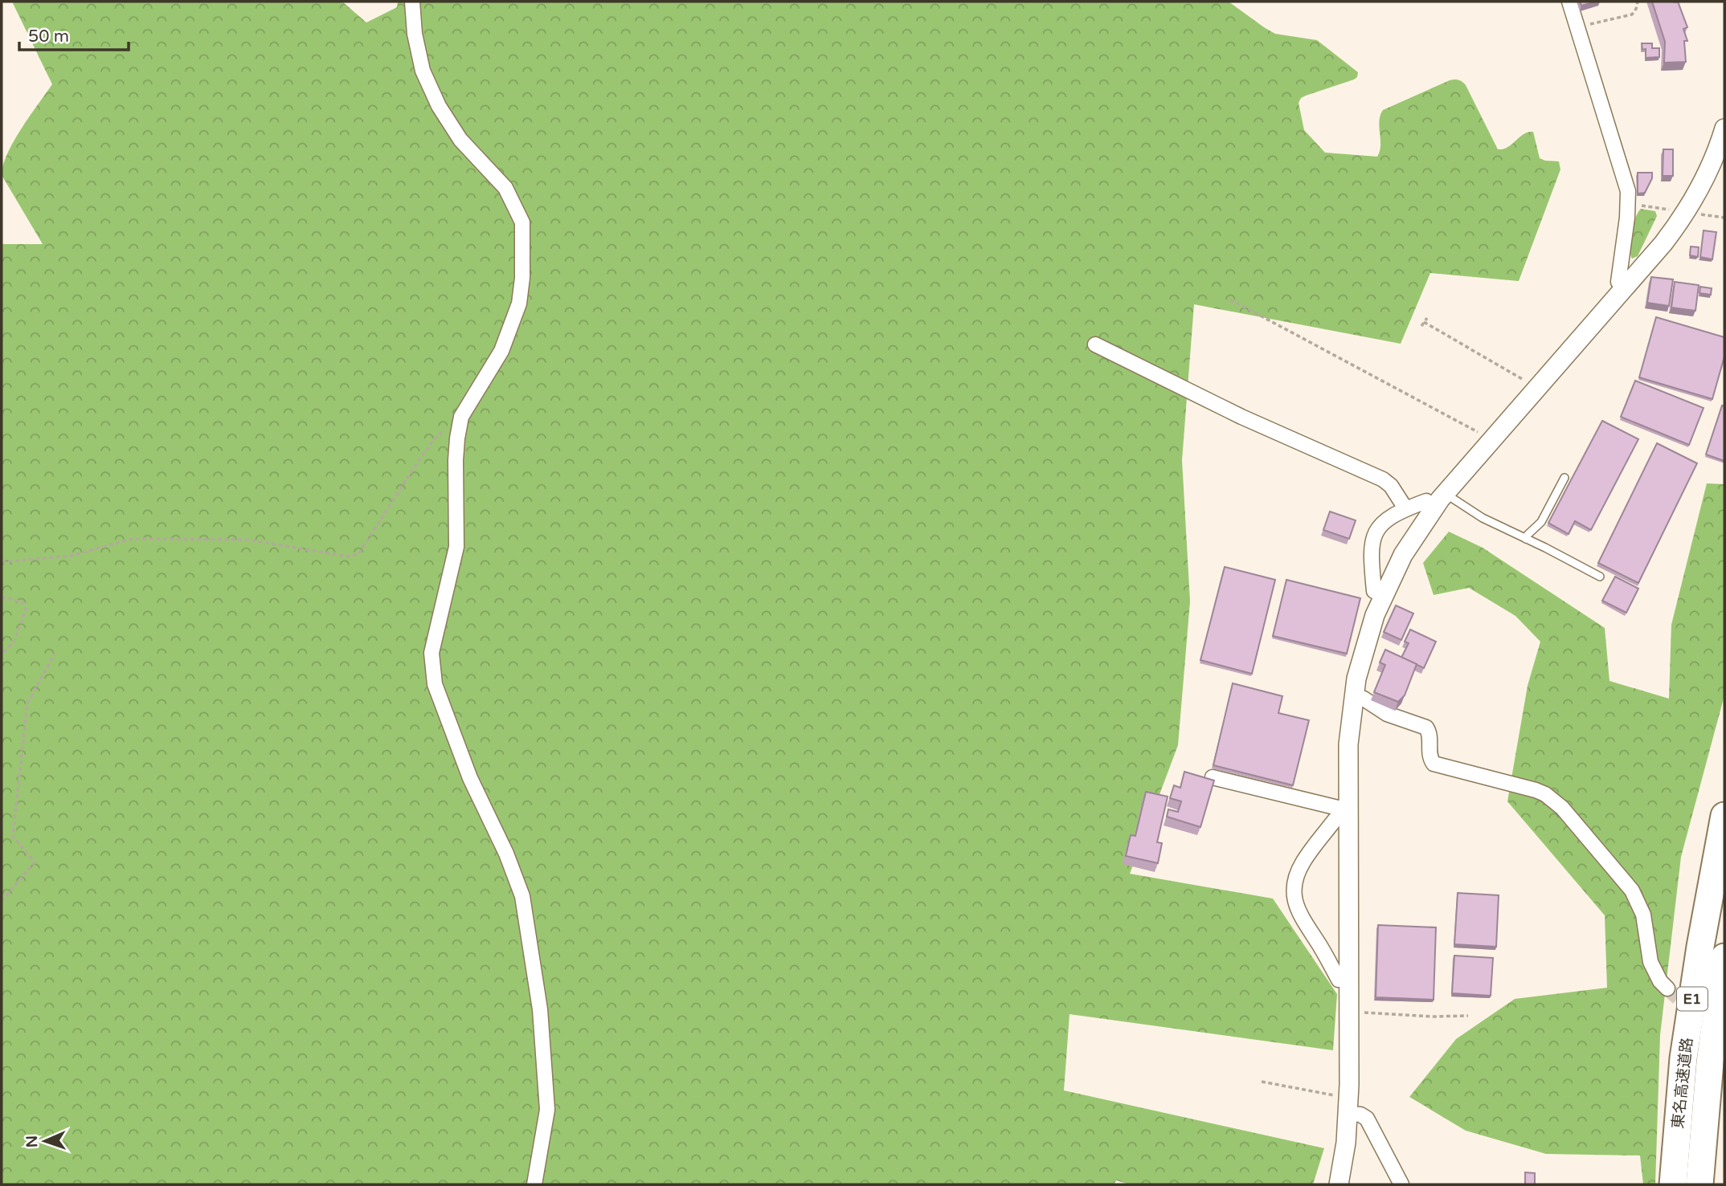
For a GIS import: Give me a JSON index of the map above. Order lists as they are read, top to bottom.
{
  "streets": {
    "highway": ["E1", "東名高速道路"]
  },
  "scale_bar": "50 m",
  "north": "left"
}
